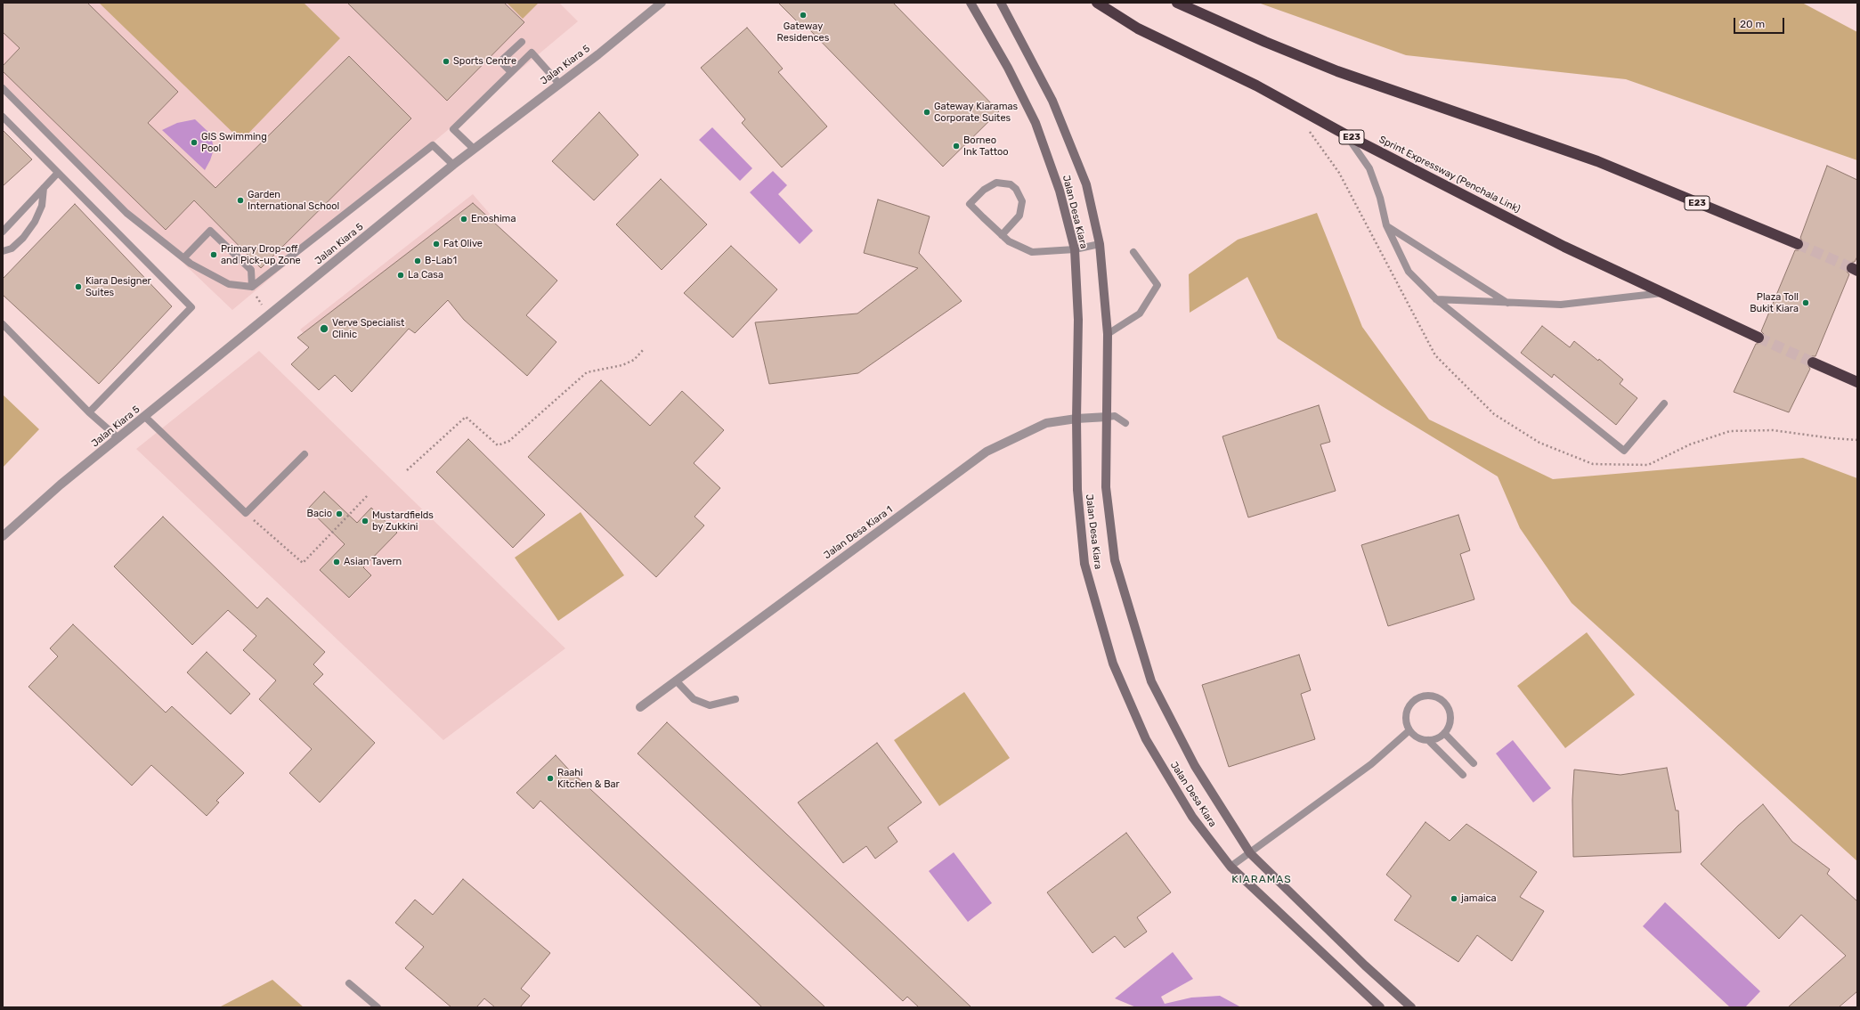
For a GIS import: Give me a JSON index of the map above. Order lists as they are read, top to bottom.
{
  "streets": {
    "highway": ["E23", "Sprint Expressway (Penchala Link)"],
    "main road": ["Jalan Desa Kiara"],
    "street": ["Jalan Kiara 5", "Jalan Desa Kiara 1"]
  },
  "crossings": [
    ["Jalan Desa Kiara", "Jalan Desa Kiara 1"]
  ],
  "districts": ["KIARAMAS"],
  "places": [
    "Gateway Residences",
    "Sports Centre",
    "Gateway Kiaramas Corporate Suites",
    "GIS Swimming Pool",
    "Borneo Ink Tattoo",
    "Garden International School",
    "Enoshima",
    "Fat Olive",
    "Primary Drop-off and Pick-up Zone",
    "B-Lab1",
    "La Casa",
    "Kiara Designer Suites",
    "Plaza Toll Bukit Kiara",
    "Verve Specialist Clinic",
    "Bacio",
    "Mustardfields by Zukkini",
    "Asian Tavern",
    "Raahi Kitchen & Bar",
    "jamaica"
  ],
  "scale_bar": "20 m"
}
